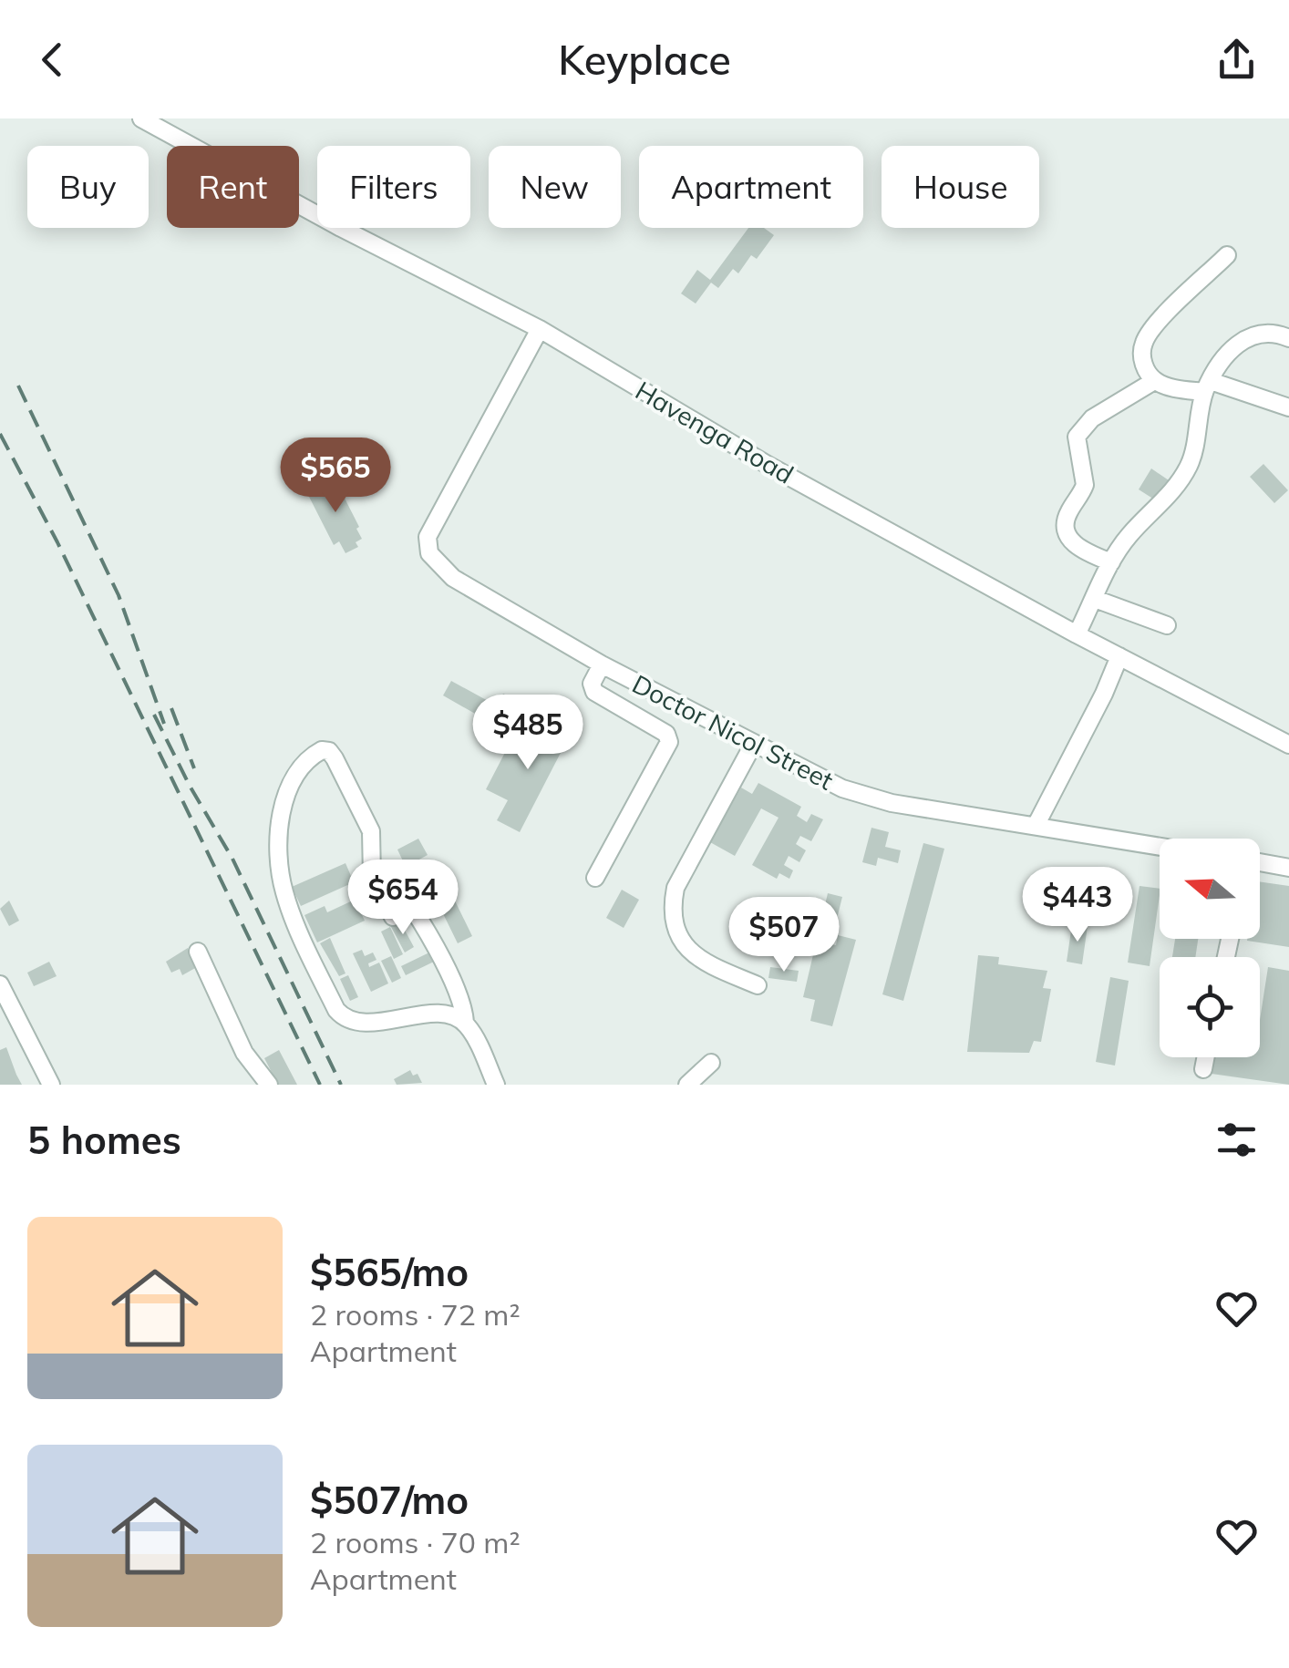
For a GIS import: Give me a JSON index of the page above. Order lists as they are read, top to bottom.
{
  "streets": {
    "street": ["Havenga Road", "Doctor Nicol Street"]
  },
  "crossings": [
    ["Havenga Road", "Doctor Nicol Street"]
  ],
  "north": "left",
  "page": {
    "header": "Keyplace",
    "chip": [
      "Buy",
      "Rent",
      "Filters",
      "New",
      "Apartment",
      "House"
    ],
    "price": [
      "$565",
      "$485",
      "$654",
      "$443",
      "$507"
    ],
    "heading": "5 homes",
    "list": [
      {
        "name": "$565/mo",
        "note": "2 rooms · 72 m² · Apartment"
      },
      {
        "name": "$507/mo",
        "note": "2 rooms · 70 m² · Apartment"
      }
    ]
  }
}
